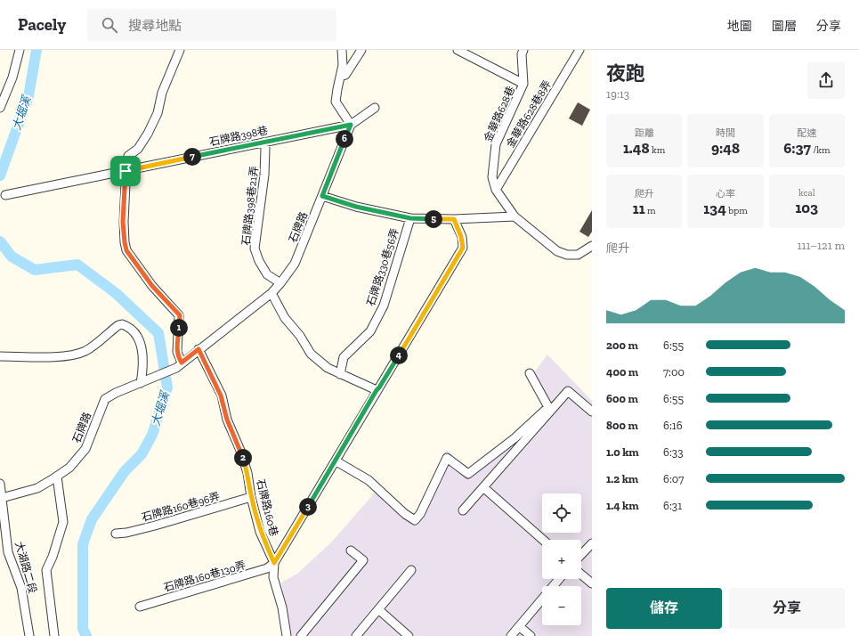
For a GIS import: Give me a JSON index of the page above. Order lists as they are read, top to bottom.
{
  "streets": {
    "street": [
      "金華路628巷",
      "金華路628巷8弄",
      "石牌路398巷",
      "石牌路398巷21弄",
      "石牌路",
      "石牌路330巷56弄",
      "石牌路160巷96弄",
      "石牌路160巷",
      "大湖路二段",
      "石牌路160巷130弄"
    ]
  },
  "crossings": [
    ["金華路628巷", "金華路628巷8弄"],
    ["石牌路398巷", "石牌路398巷21弄"],
    ["石牌路398巷", "石牌路"],
    ["石牌路398巷21弄", "石牌路"],
    ["石牌路", "石牌路160巷"],
    ["石牌路", "大湖路二段"],
    ["石牌路160巷96弄", "石牌路160巷"],
    ["石牌路160巷", "石牌路160巷130弄"]
  ],
  "water": ["大堀溪"],
  "page": {
    "header": "Pacely",
    "search": "搜尋地點",
    "nav": ["地圖", "圖層", "分享"],
    "heading": ["夜跑", "19:13"],
    "stats": [
      ["距離", "1.48 km"],
      ["時間", "9:48"],
      ["配速", "6:37 /km"],
      ["爬升", "11 m"],
      ["心率", "134 bpm"],
      ["kcal", "103"]
    ],
    "pins": [
      "6",
      "7",
      "5",
      "1",
      "4",
      "2",
      "3"
    ],
    "chart": ["爬升", "111–121 m"],
    "list": [
      {
        "name": "200 m",
        "note": "6:55"
      },
      {
        "name": "400 m",
        "note": "7:00"
      },
      {
        "name": "600 m",
        "note": "6:55"
      },
      {
        "name": "800 m",
        "note": "6:16"
      },
      {
        "name": "1.0 km",
        "note": "6:33"
      },
      {
        "name": "1.2 km",
        "note": "6:07"
      },
      {
        "name": "1.4 km",
        "note": "6:31"
      }
    ],
    "map_buttons": ["+", "−"],
    "buttons": ["儲存", "分享"]
  }
}
